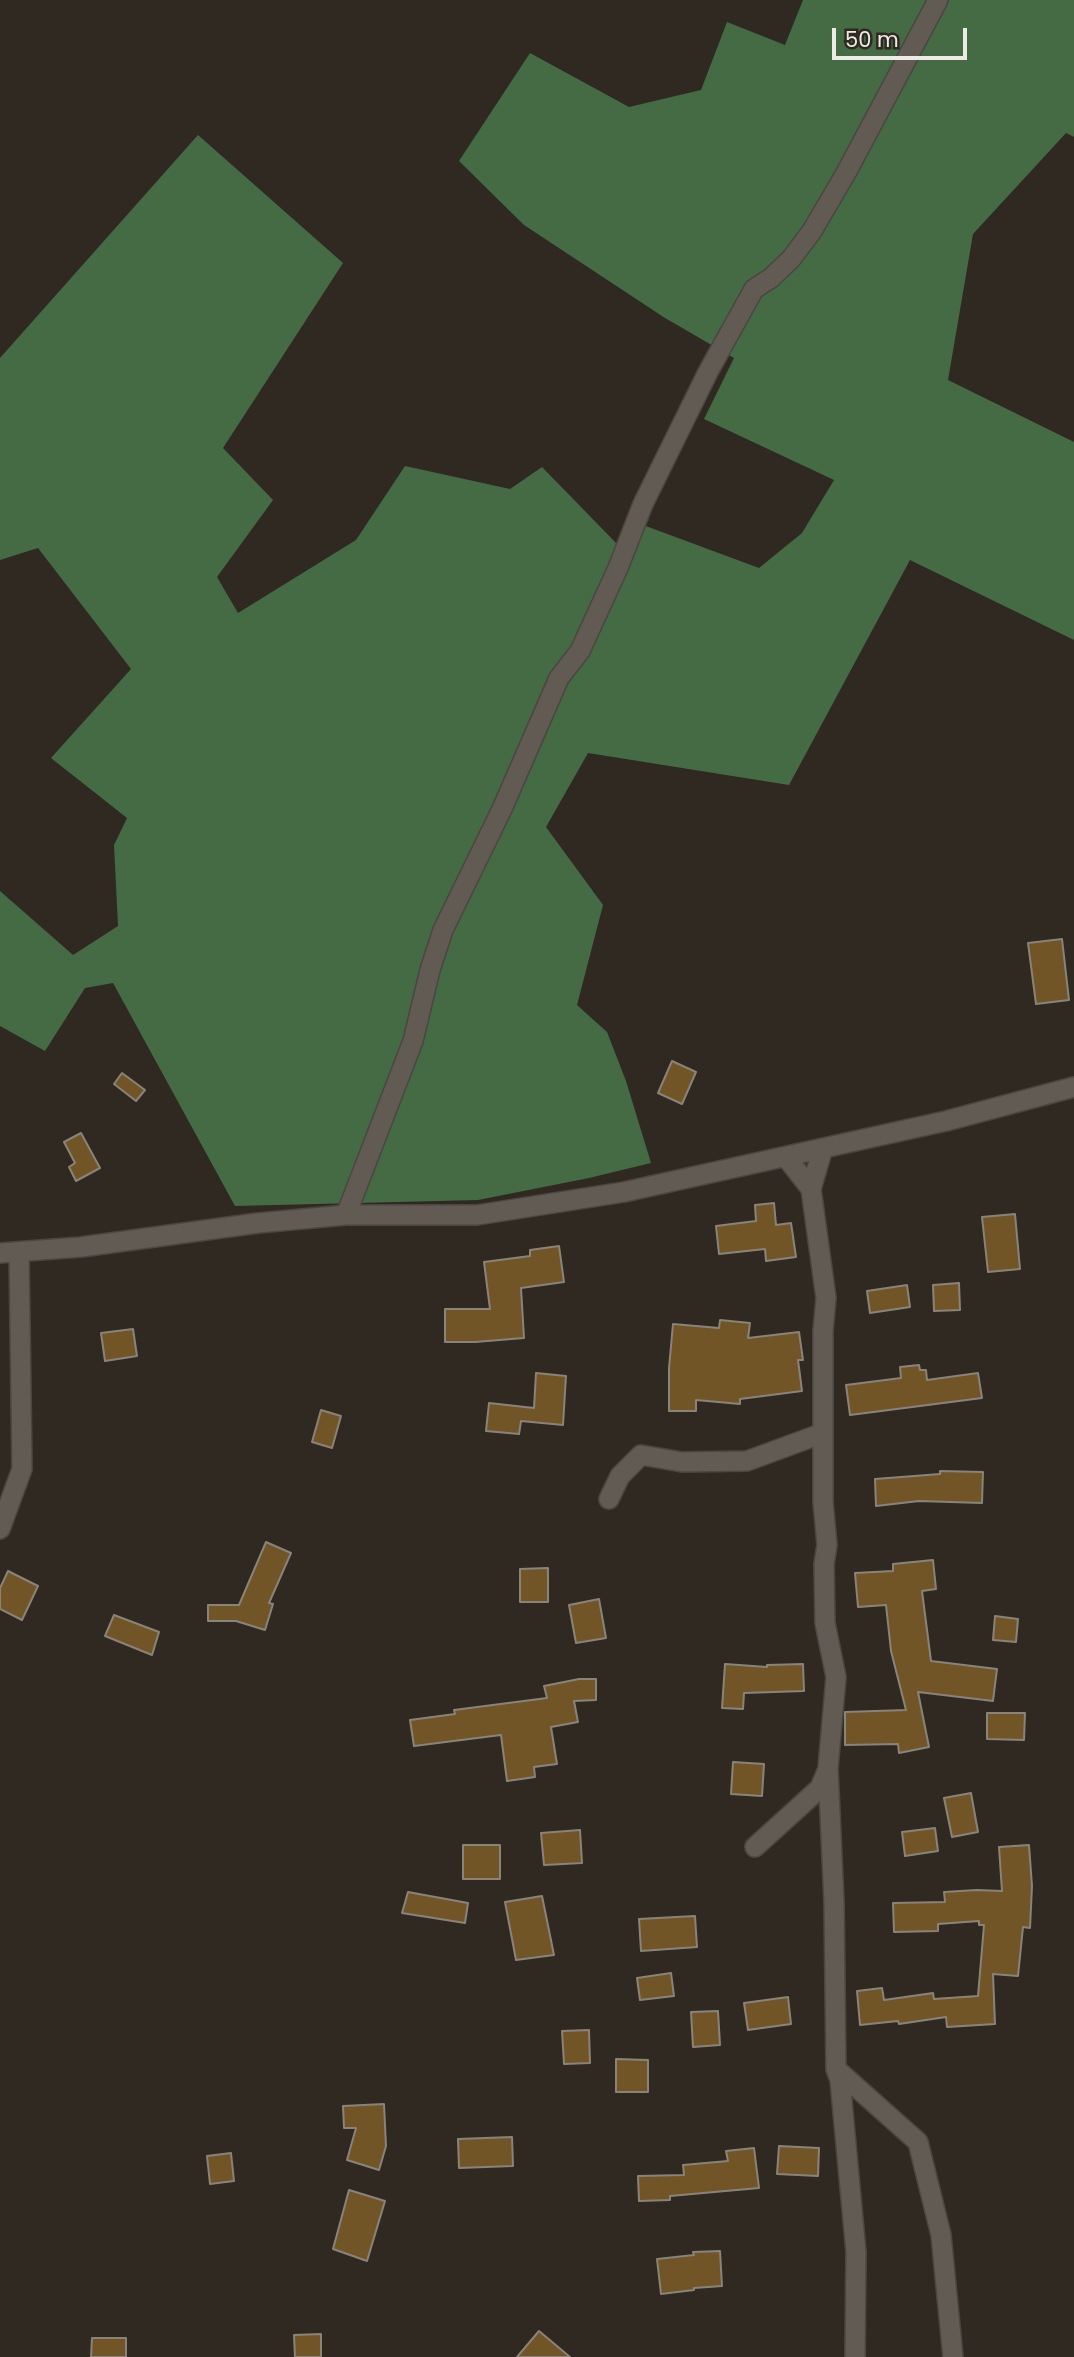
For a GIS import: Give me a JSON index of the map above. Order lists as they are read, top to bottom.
{
  "scale_bar": "50 m"
}
